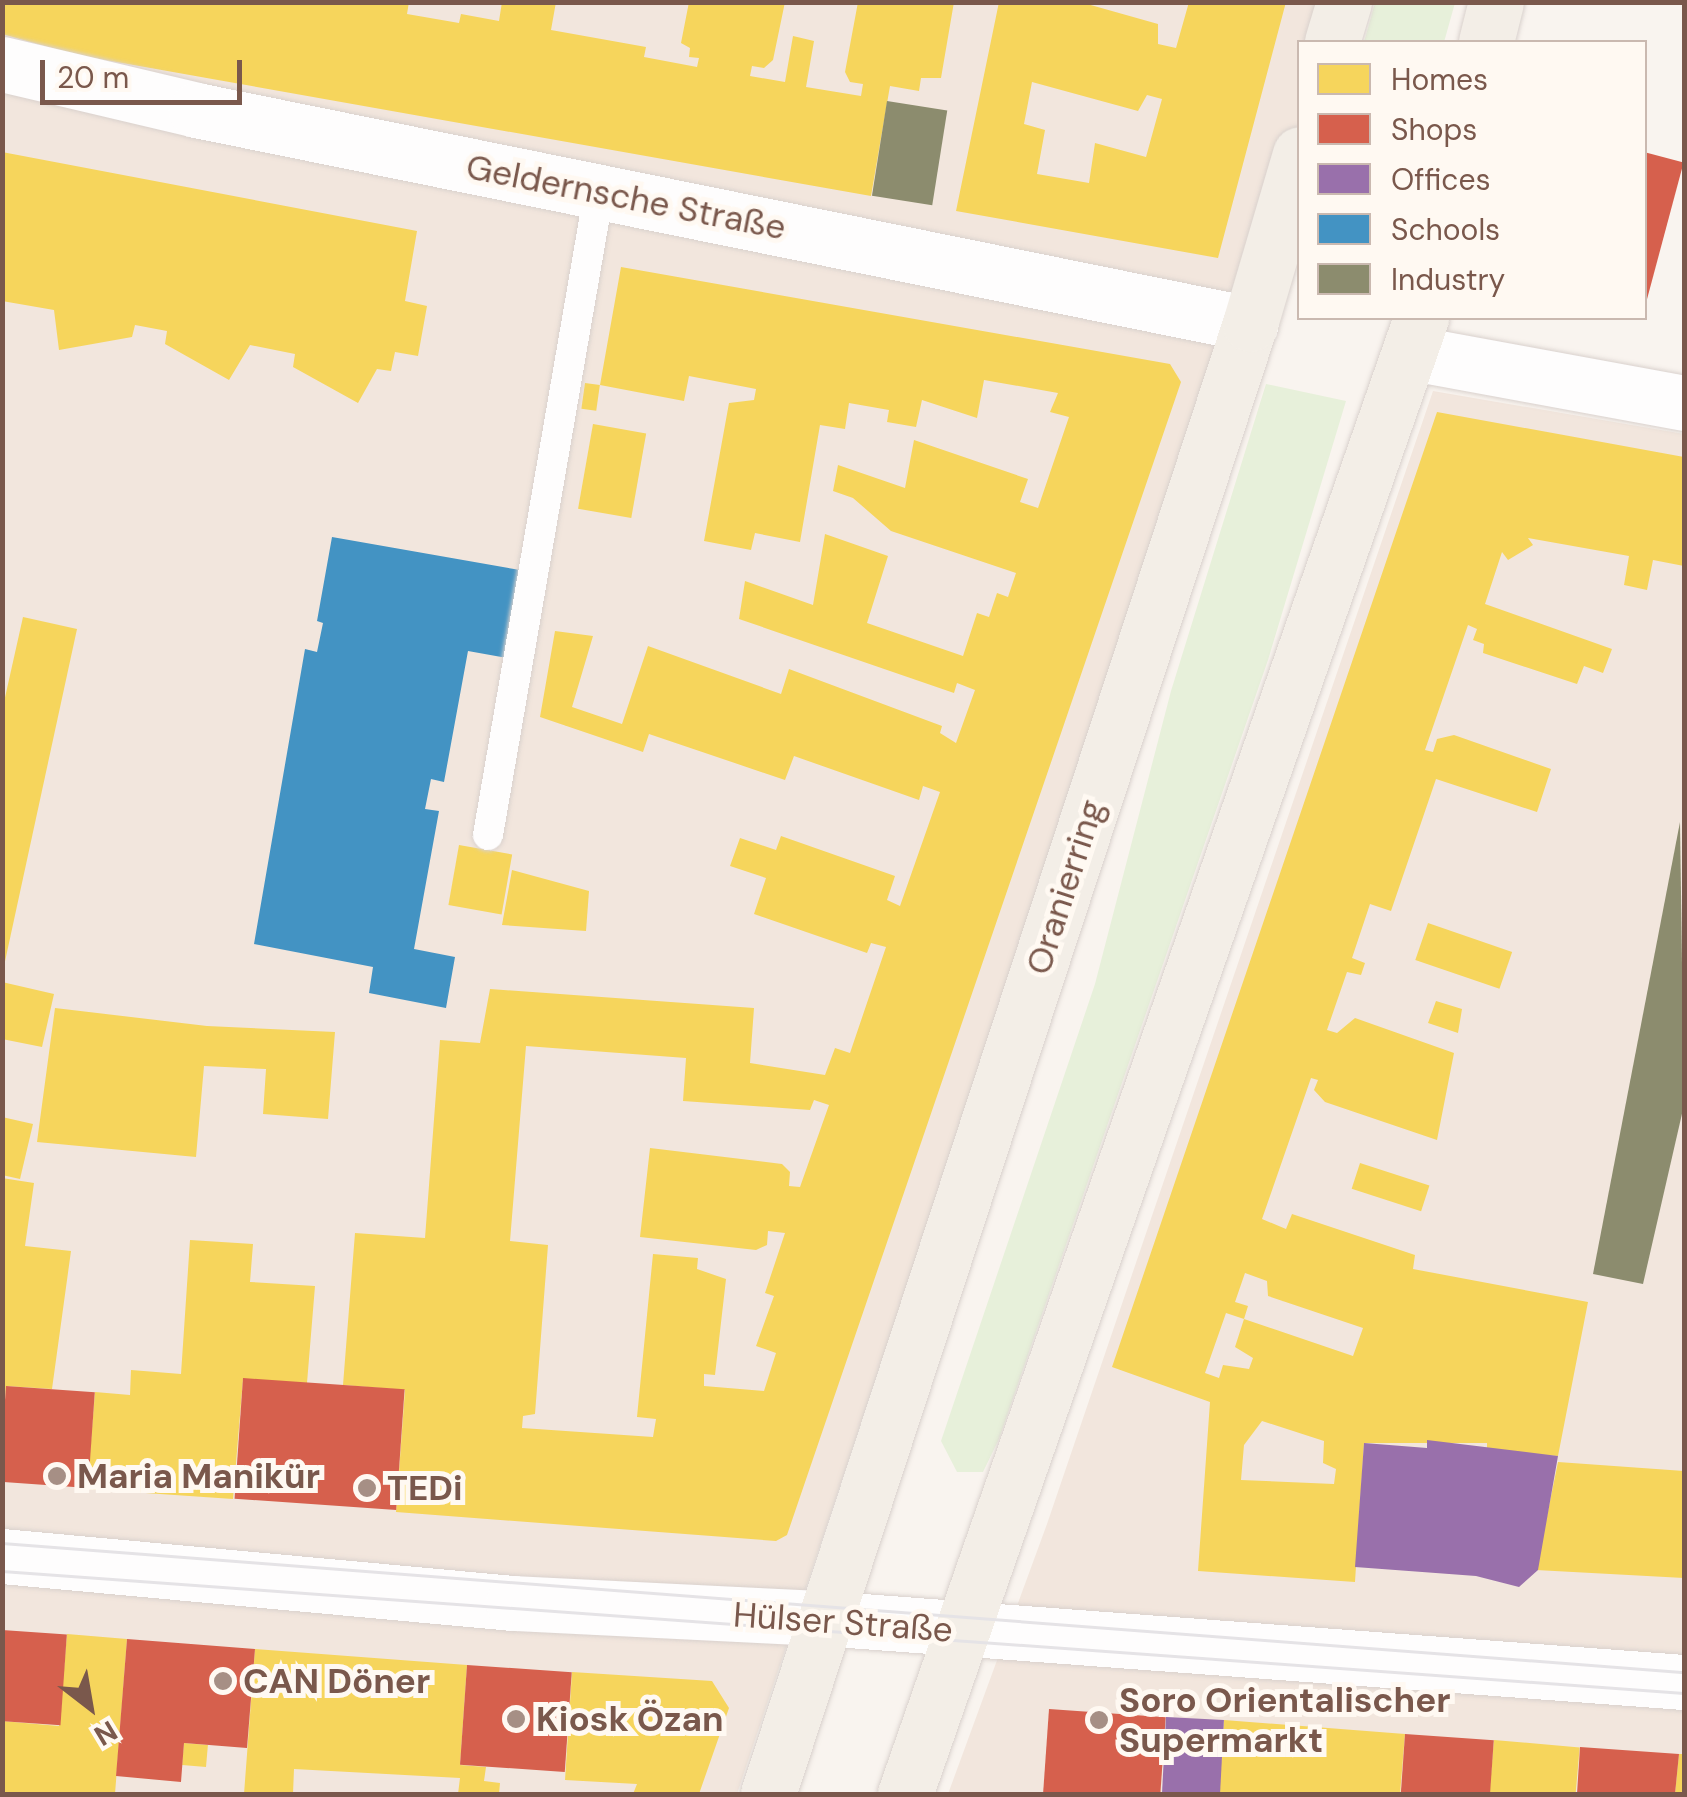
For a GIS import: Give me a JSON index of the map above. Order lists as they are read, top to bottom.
{
  "streets": {
    "main road": ["Oranierring"],
    "street": ["Geldernsche Straße", "Hülser Straße"]
  },
  "crossings": [
    ["Geldernsche Straße", "Oranierring"],
    ["Oranierring", "Hülser Straße"]
  ],
  "places": [
    "Maria Manikür",
    "TEDi",
    "CAN Döner",
    "Kiosk Özan",
    "Soro Orientalischer Supermarkt"
  ],
  "legend": [
    "Homes",
    "Shops",
    "Offices",
    "Schools",
    "Industry"
  ],
  "scale_bar": "20 m",
  "north": "bottom right"
}
